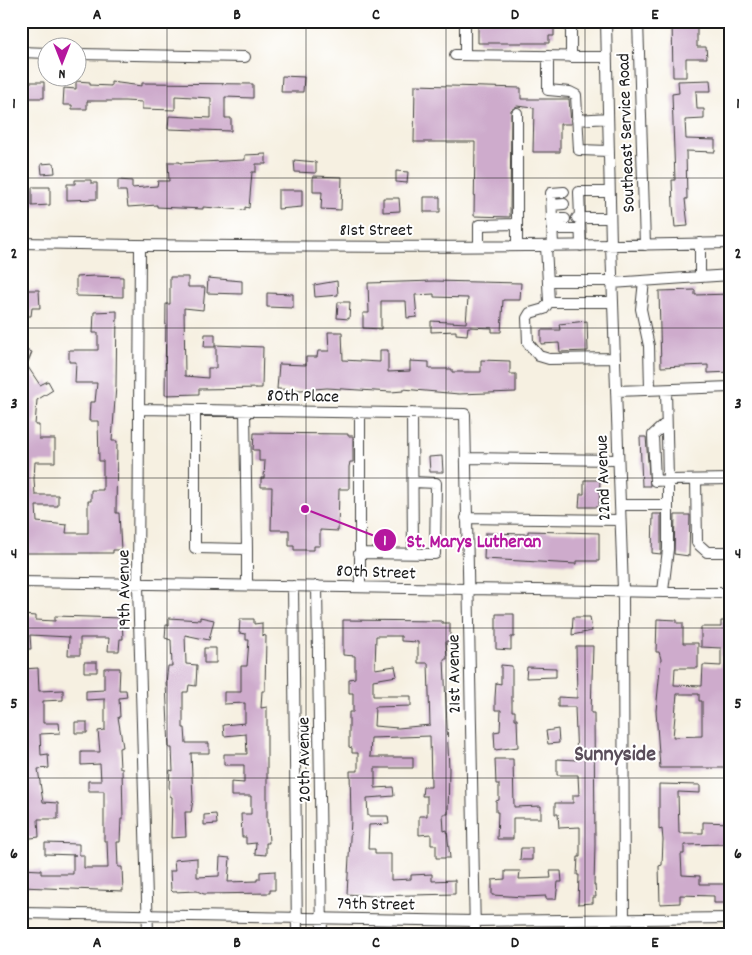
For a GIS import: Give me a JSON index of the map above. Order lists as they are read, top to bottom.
{
  "streets": {
    "street": [
      "Southeast Service Road",
      "81st Street",
      "80th Place",
      "22nd Avenue",
      "80th Street",
      "19th Avenue",
      "21st Avenue",
      "20th Avenue",
      "79th Street"
    ]
  },
  "crossings": [
    ["Southeast Service Road", "81st Street"],
    ["81st Street", "22nd Avenue"],
    ["81st Street", "19th Avenue"],
    ["80th Place", "19th Avenue"],
    ["80th Place", "21st Avenue"],
    ["22nd Avenue", "80th Street"],
    ["22nd Avenue", "79th Street"],
    ["80th Street", "19th Avenue"],
    ["80th Street", "21st Avenue"],
    ["80th Street", "20th Avenue"],
    ["19th Avenue", "79th Street"],
    ["21st Avenue", "79th Street"],
    ["20th Avenue", "79th Street"]
  ],
  "districts": ["Sunnyside"],
  "places": ["St. Marys Lutheran"],
  "north": "bottom",
  "grid": {
    "columns": [
      "A",
      "B",
      "C",
      "D",
      "E"
    ],
    "rows": [
      "1",
      "2",
      "3",
      "4",
      "5",
      "6"
    ]
  }
}
